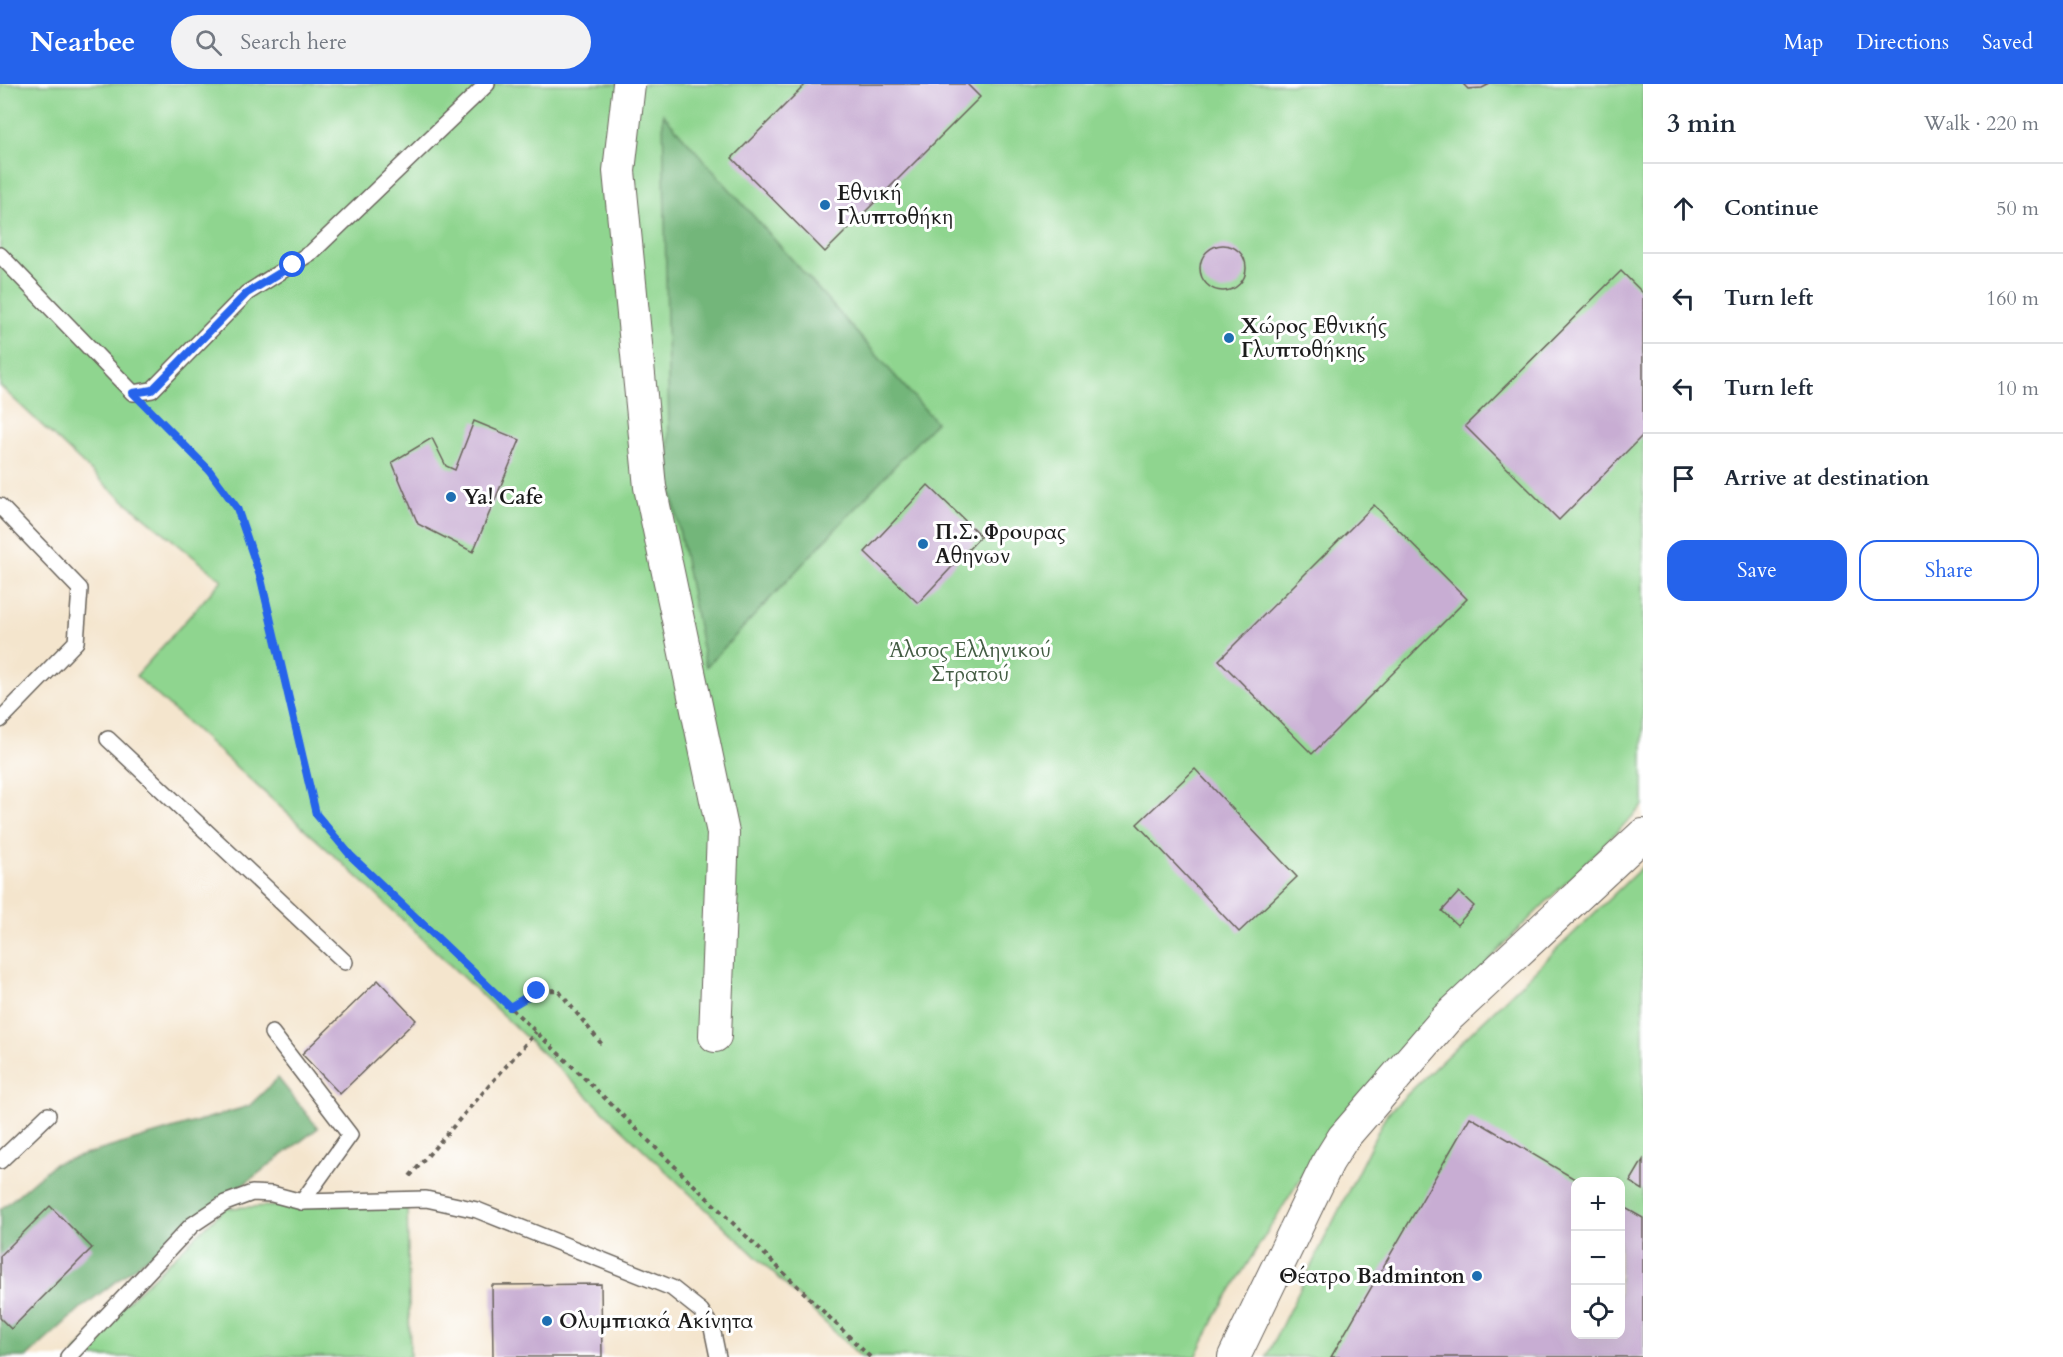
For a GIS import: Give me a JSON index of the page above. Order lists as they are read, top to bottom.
{
  "parks": ["Άλσος Ελληνικού Στρατού"],
  "places": [
    "Εθνική Γλυπτοθήκη",
    "Χώρος Εθνικής Γλυπτοθήκης",
    "Ya! Cafe",
    "Π.Σ. Φρουρας Αθηνων",
    "Θέατρο Badminton",
    "Ολυμπιακά Ακίνητα"
  ],
  "page": {
    "header": "Nearbee",
    "search": "Search here",
    "nav": ["Map", "Directions", "Saved"],
    "heading": ["3 min", "Walk · 220 m"],
    "list": [
      ["Continue", "50 m"],
      ["Turn left", "160 m"],
      ["Turn left", "10 m"],
      "Arrive at destination"
    ],
    "buttons": ["Save", "Share"],
    "map_buttons": ["+", "−"]
  }
}
